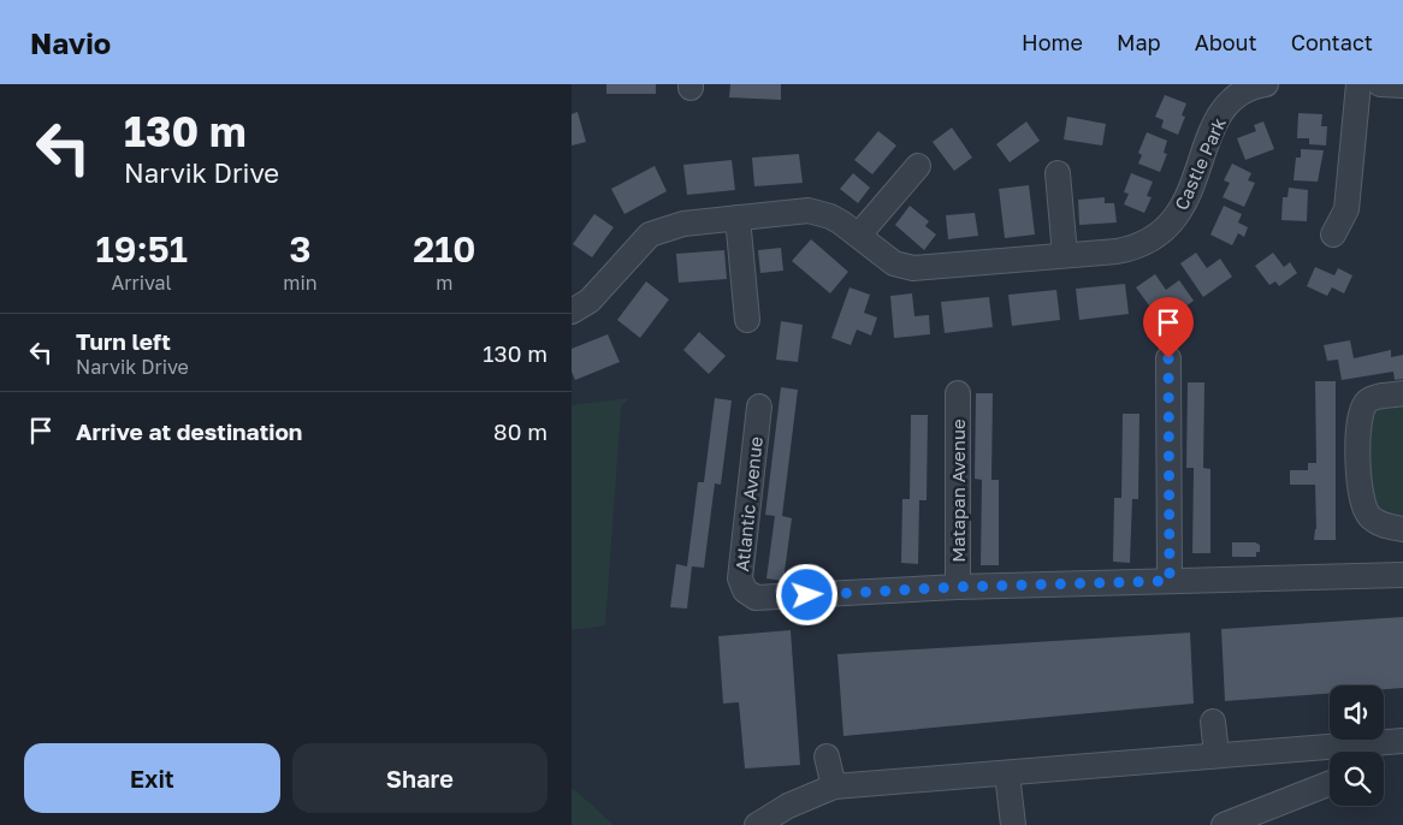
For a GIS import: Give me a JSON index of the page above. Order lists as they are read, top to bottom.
{
  "streets": {
    "street": ["Castle Park", "Matapan Avenue", "Atlantic Avenue"]
  },
  "crossings": [
    ["Matapan Avenue", "Atlantic Avenue"]
  ],
  "page": {
    "header": "Navio",
    "nav": [
      "Home",
      "Map",
      "About",
      "Contact"
    ],
    "turn": ["130 m", "Narvik Drive"],
    "eta": [
      "19:51",
      "Arrival",
      "3",
      "min",
      "210",
      "m"
    ],
    "list": [
      {
        "name": "Turn left",
        "note": "Narvik Drive",
        "value": "130 m"
      },
      {
        "name": "Arrive at destination",
        "value": "80 m"
      }
    ],
    "buttons": ["Exit", "Share"]
  }
}
